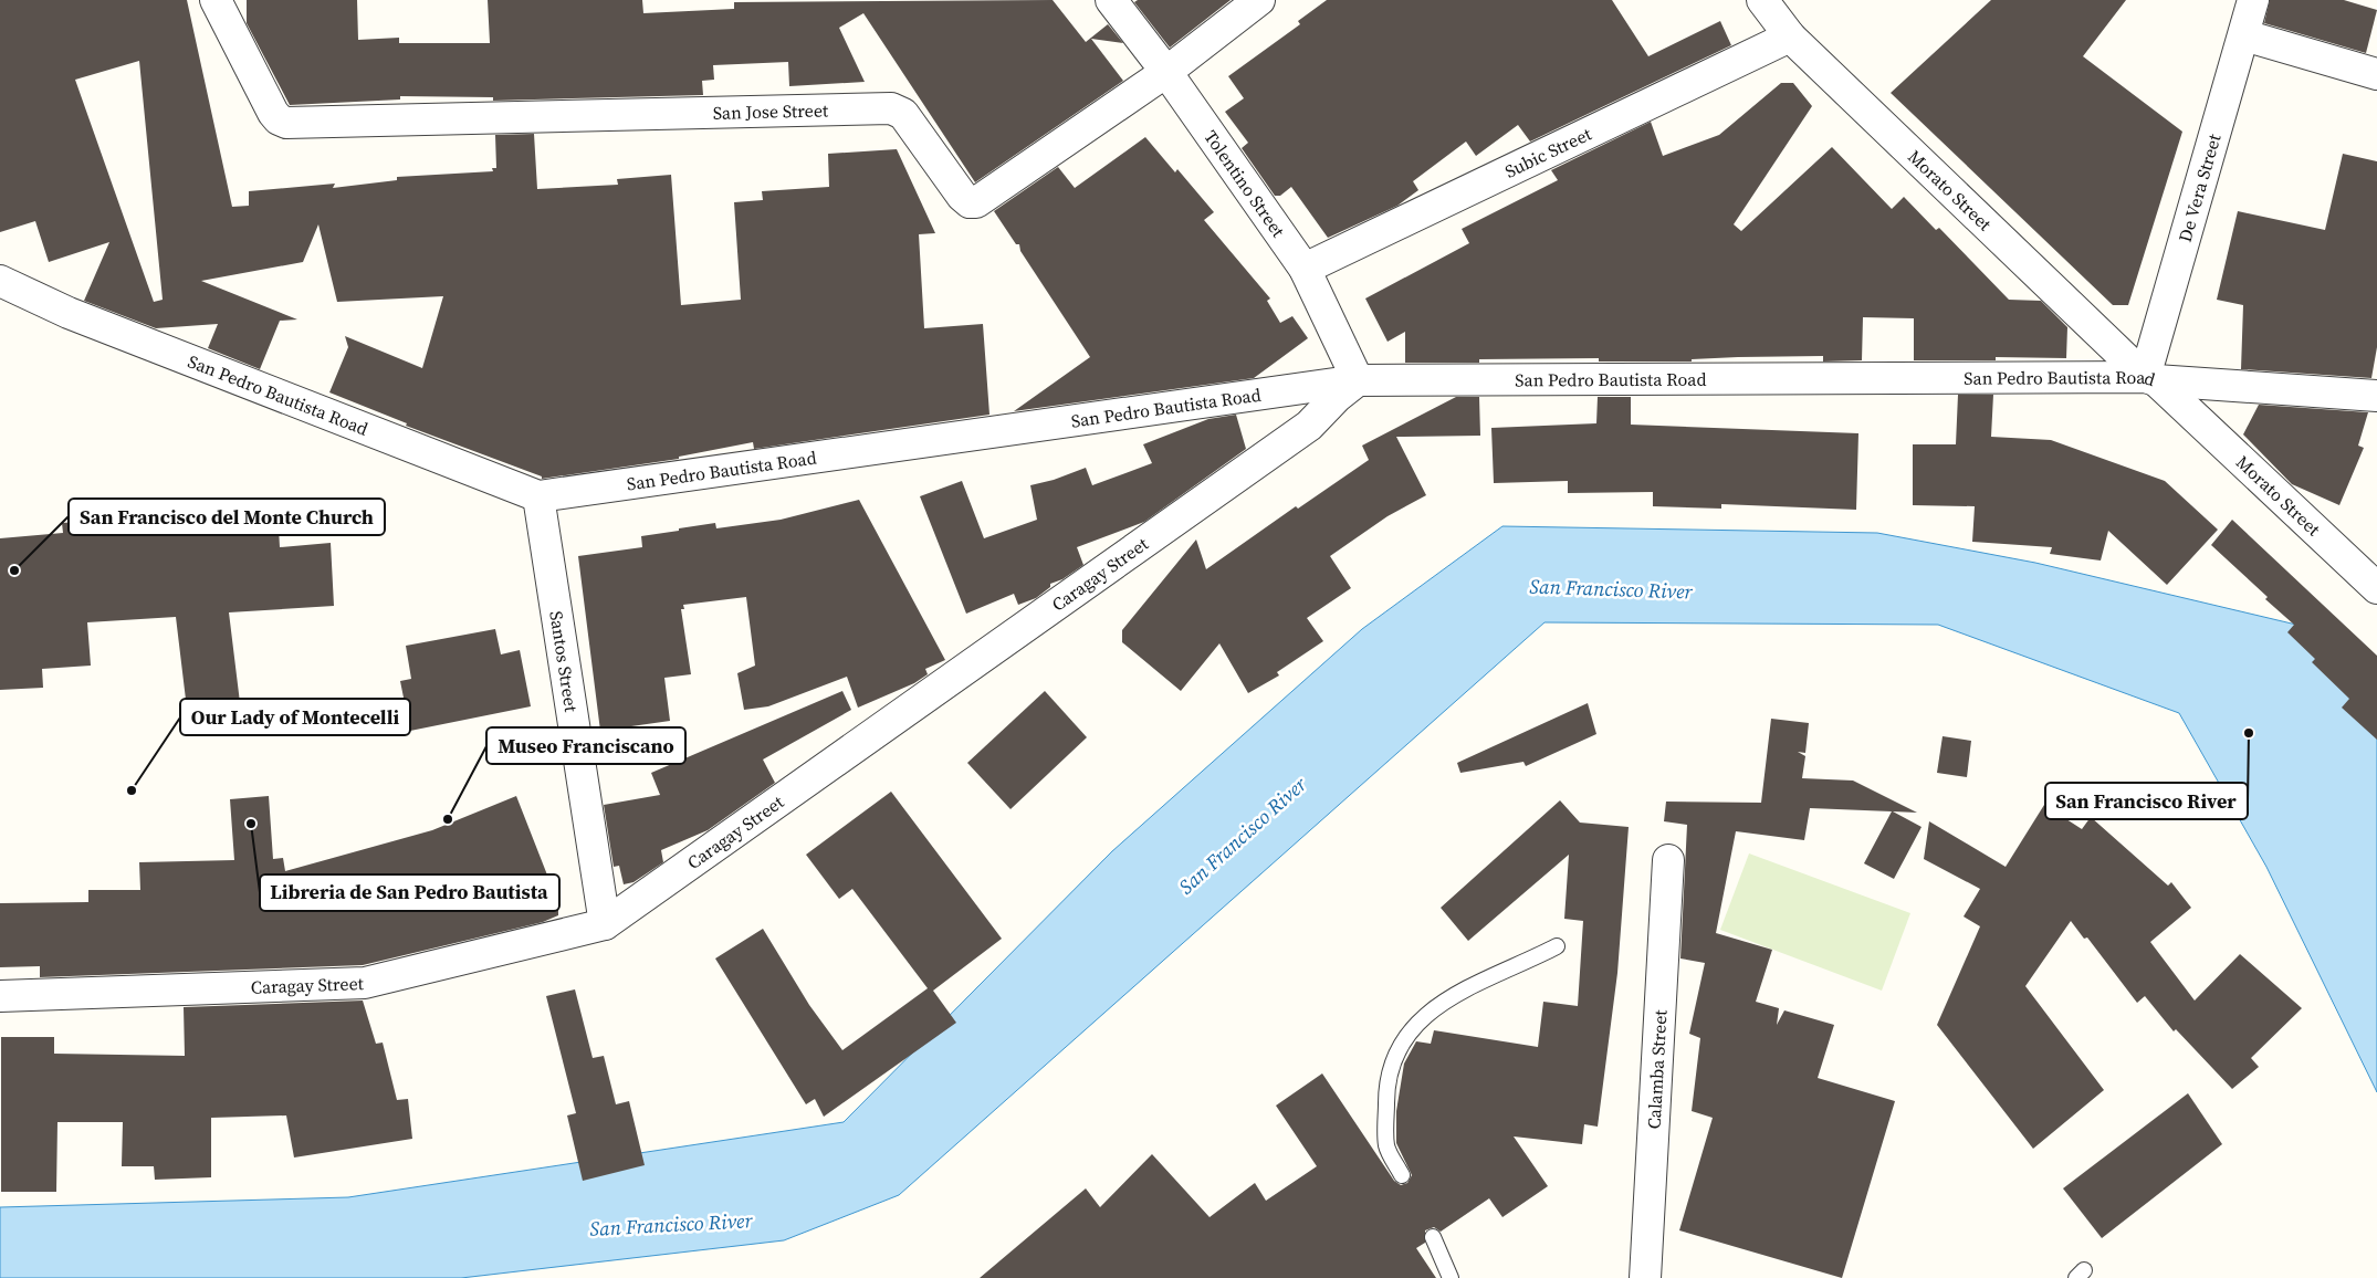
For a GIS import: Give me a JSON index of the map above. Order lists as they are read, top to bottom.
{
  "streets": {
    "street": [
      "San Jose Street",
      "Subic Street",
      "Tolentino Street",
      "De Vera Street",
      "Morato Street",
      "San Pedro Bautista Road",
      "Caragay Street",
      "Santos Street",
      "Calamba Street"
    ]
  },
  "crossings": [
    ["San Jose Street", "Tolentino Street"],
    ["Subic Street", "Tolentino Street"],
    ["Subic Street", "Morato Street"],
    ["Tolentino Street", "San Pedro Bautista Road"],
    ["Tolentino Street", "Caragay Street"],
    ["De Vera Street", "Morato Street"],
    ["De Vera Street", "San Pedro Bautista Road"],
    ["Morato Street", "San Pedro Bautista Road"],
    ["San Pedro Bautista Road", "Caragay Street"],
    ["San Pedro Bautista Road", "Santos Street"],
    ["Caragay Street", "Santos Street"]
  ],
  "water": ["San Francisco River"],
  "places": [
    "San Francisco del Monte Church",
    "San Francisco River",
    "Our Lady of Montecelli",
    "Museo Franciscano",
    "Libreria de San Pedro Bautista"
  ]
}
